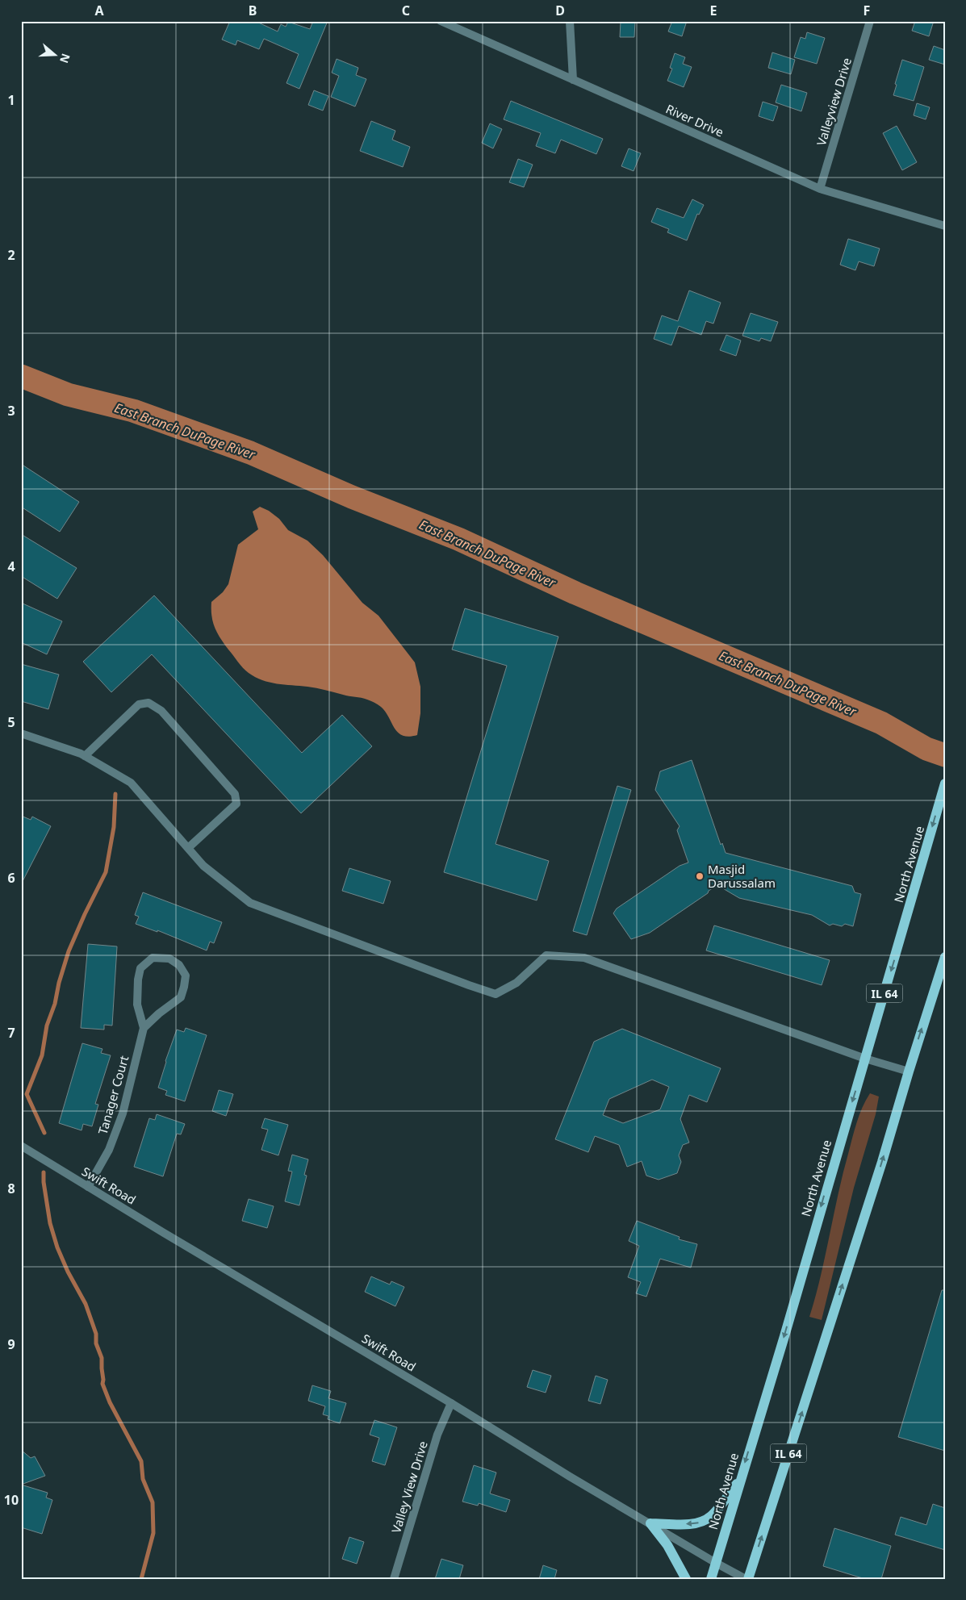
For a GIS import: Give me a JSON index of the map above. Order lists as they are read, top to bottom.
{
  "streets": {
    "main road": ["North Avenue", "IL 64"],
    "street": [
      "Valleyview Drive",
      "River Drive",
      "Tanager Court",
      "Swift Road",
      "Valley View Drive"
    ]
  },
  "crossings": [
    ["Valleyview Drive", "River Drive"],
    ["North Avenue", "Swift Road"],
    ["IL 64", "Swift Road"],
    ["Tanager Court", "Swift Road"],
    ["Swift Road", "Valley View Drive"]
  ],
  "water": ["East Branch DuPage River"],
  "places": ["Masjid Darussalam"],
  "north": "right",
  "grid": {
    "columns": [
      "A",
      "B",
      "C",
      "D",
      "E",
      "F"
    ],
    "rows": [
      "1",
      "2",
      "3",
      "4",
      "5",
      "6",
      "7",
      "8",
      "9",
      "10"
    ]
  }
}
